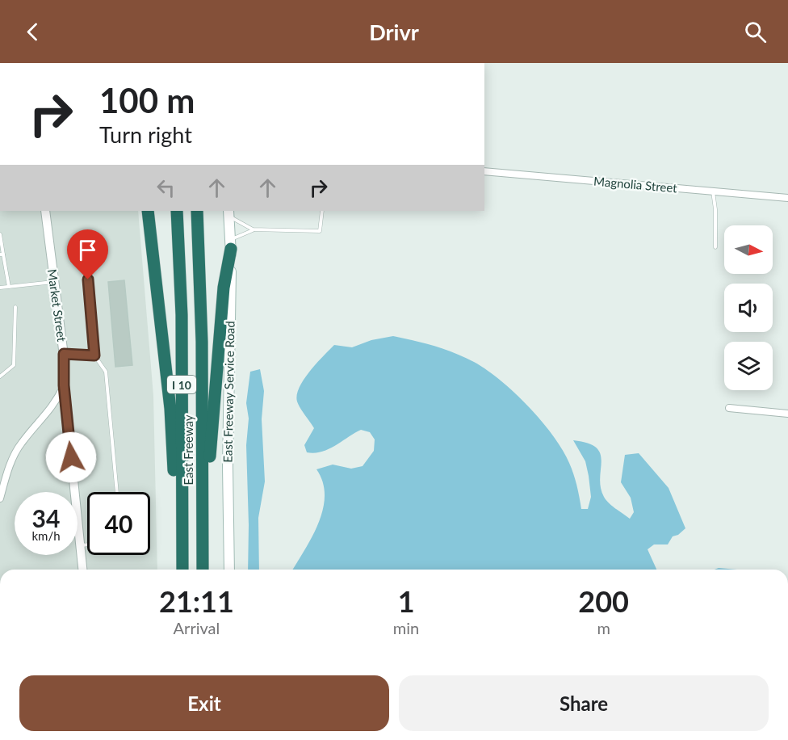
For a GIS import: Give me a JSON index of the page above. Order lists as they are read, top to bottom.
{
  "streets": {
    "highway": ["I 10", "East Freeway"],
    "main road": ["East Freeway Service Road"],
    "street": ["Magnolia Street", "Market Street"]
  },
  "north": "right",
  "page": {
    "header": "Drivr",
    "turn": ["100 m", "Turn right"],
    "speed": "34 km/h",
    "limit": "40",
    "eta": [
      "21:11",
      "Arrival",
      "1",
      "min",
      "200",
      "m"
    ],
    "buttons": ["Exit", "Share"]
  }
}
